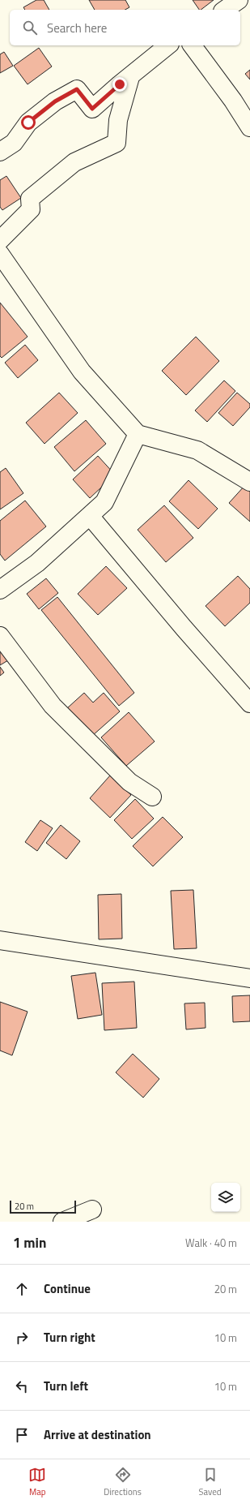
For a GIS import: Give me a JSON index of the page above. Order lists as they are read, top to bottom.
{
  "scale_bar": "20 m",
  "page": {
    "search": "Search here",
    "scale": "20 m",
    "heading": ["1 min", "Walk · 40 m"],
    "list": [
      ["Continue", "20 m"],
      ["Turn right", "10 m"],
      ["Turn left", "10 m"],
      "Arrive at destination"
    ],
    "nav": ["Map", "Directions", "Saved"]
  }
}
